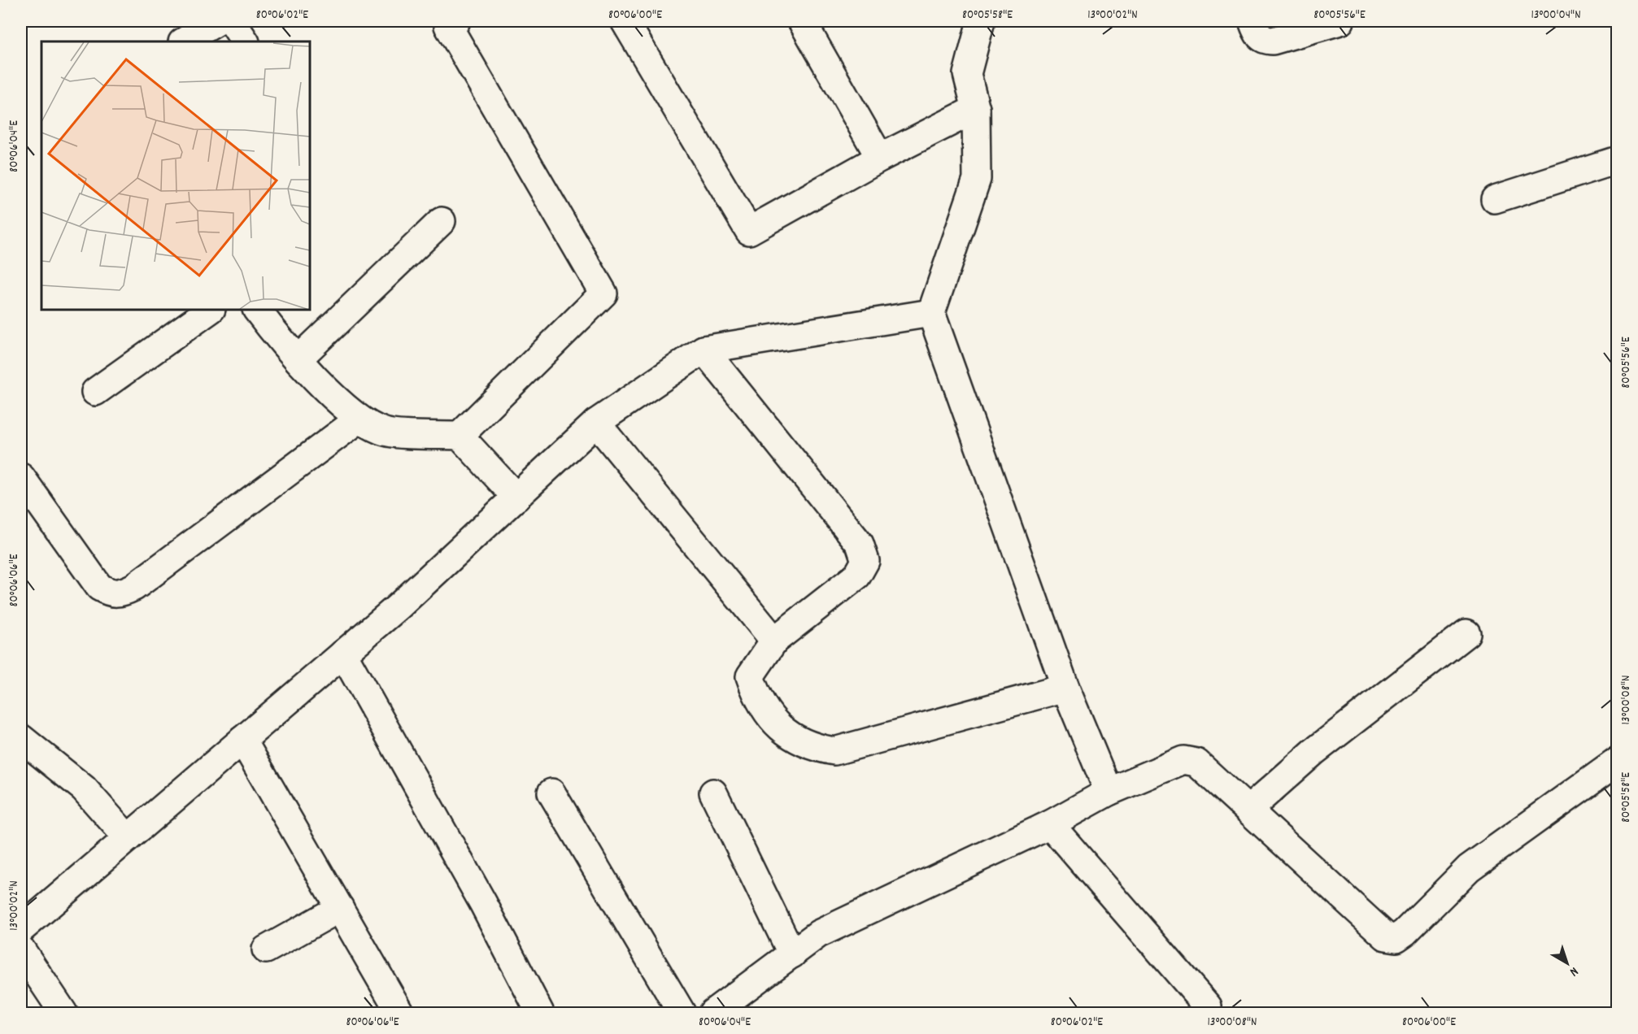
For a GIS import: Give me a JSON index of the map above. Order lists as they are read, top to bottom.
{
  "north": "bottom right",
  "coordinates": [
    "80°06'02\"E",
    "80°06'00\"E",
    "80°05'58\"E",
    "13°00'02\"N",
    "80°05'56\"E",
    "13°00'04\"N",
    "80°06'04\"E",
    "80°06'06\"E",
    "13°00'08\"N"
  ]
}
